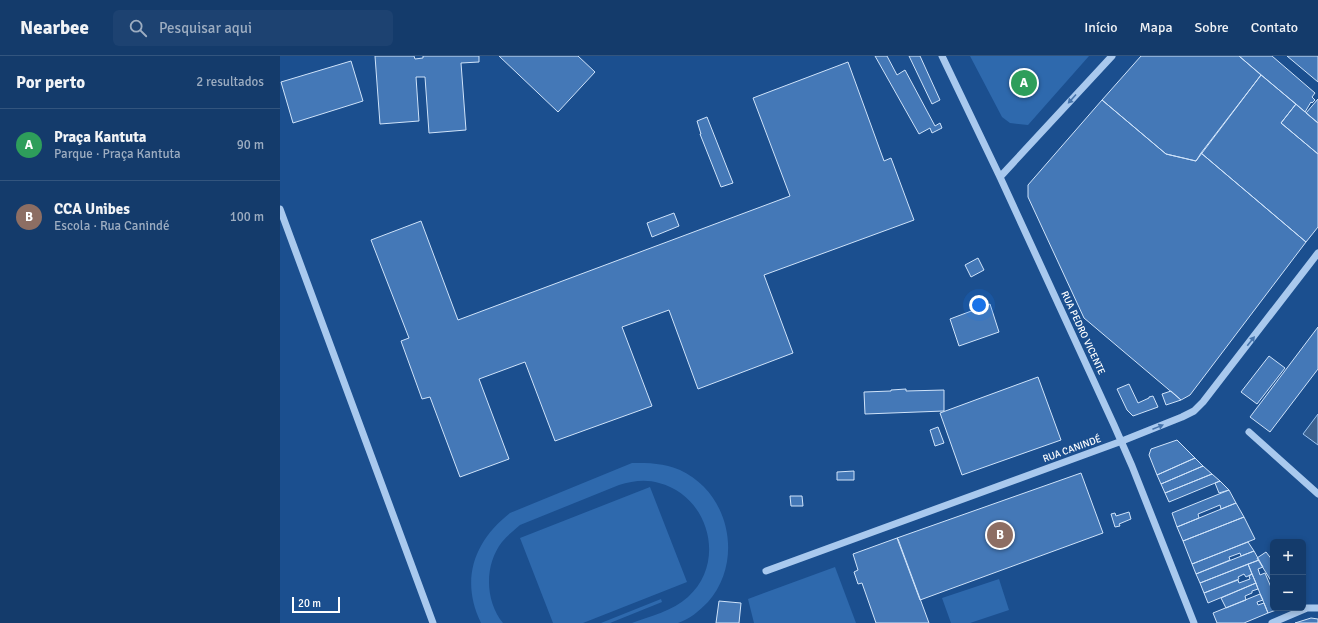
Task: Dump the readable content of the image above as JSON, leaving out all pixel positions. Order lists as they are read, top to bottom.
{
  "streets": {
    "street": ["RUA PEDRO VICENTE", "RUA CANINDÉ"]
  },
  "crossings": [
    ["RUA PEDRO VICENTE", "RUA CANINDÉ"]
  ],
  "one_way": ["RUA CANINDÉ"],
  "scale_bar": "20 m",
  "page": {
    "header": "Nearbee",
    "search": "Pesquisar aqui",
    "nav": [
      "Início",
      "Mapa",
      "Sobre",
      "Contato"
    ],
    "heading": ["Por perto", "2 resultados"],
    "pins": ["A", "B"],
    "list": [
      {
        "mark": "A",
        "name": "Praça Kantuta",
        "note": "Parque · Praça Kantuta",
        "value": "90 m"
      },
      {
        "mark": "B",
        "name": "CCA Unibes",
        "note": "Escola · Rua Canindé",
        "value": "100 m"
      }
    ],
    "map_buttons": ["+", "−"],
    "scale": "20 m"
  }
}
